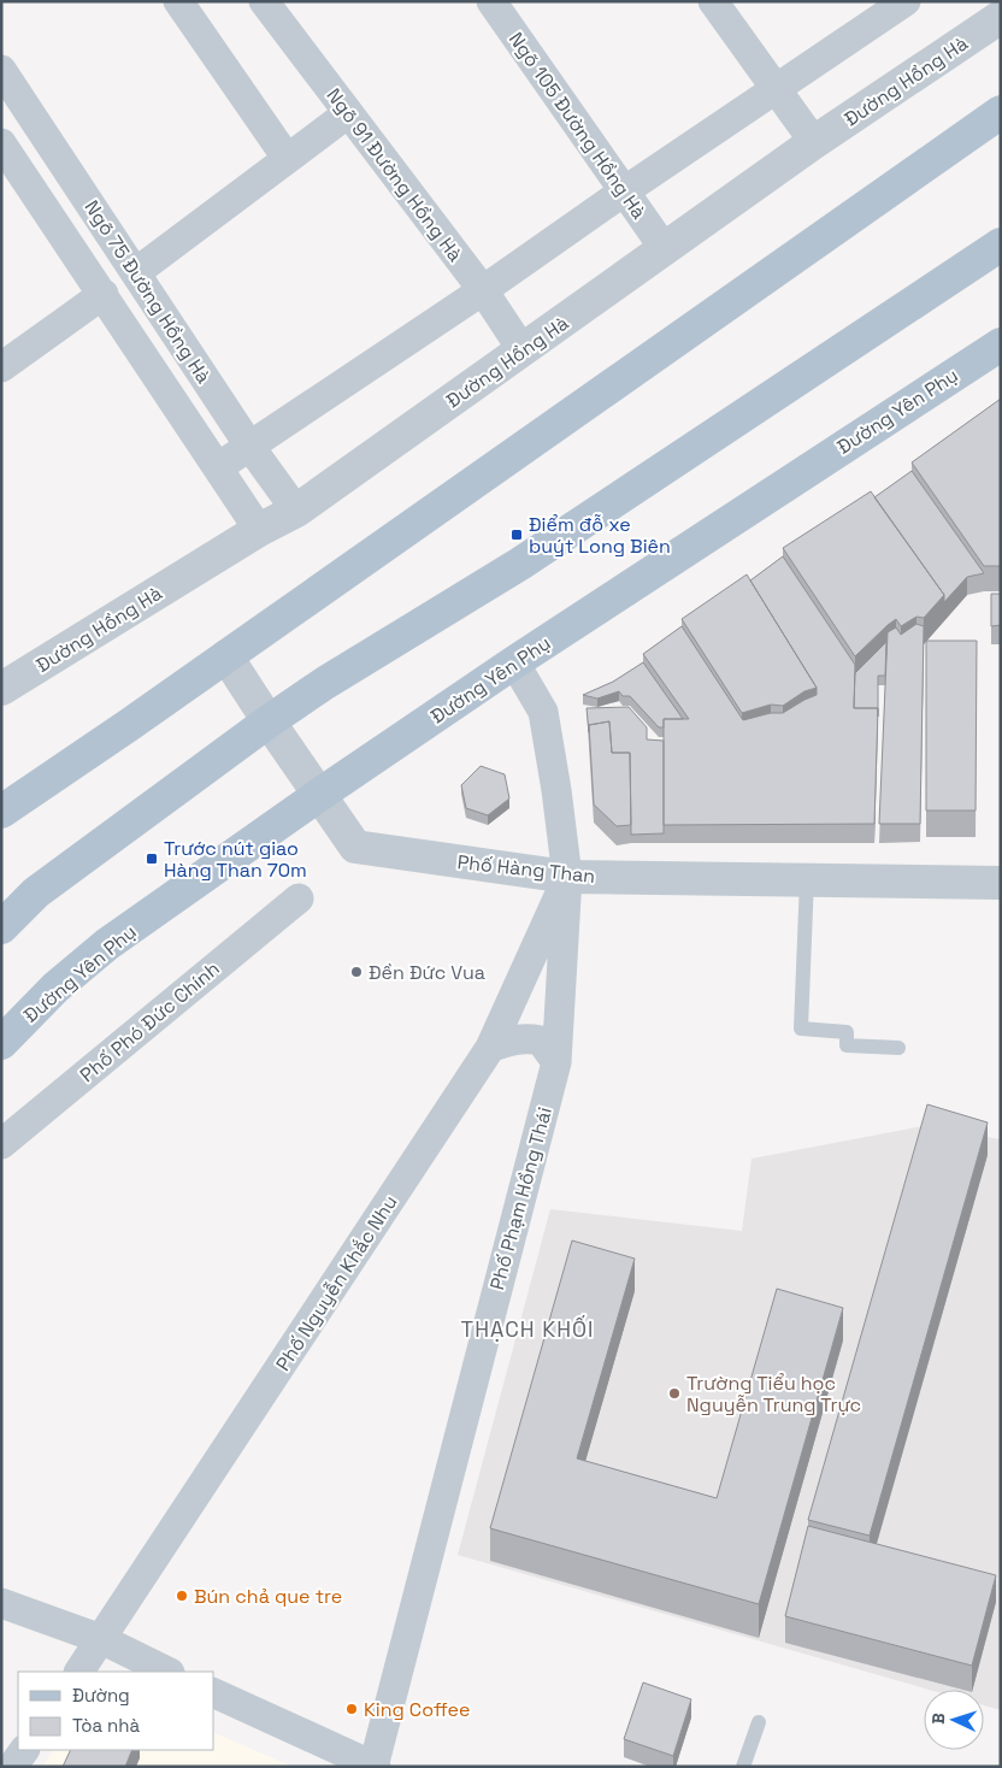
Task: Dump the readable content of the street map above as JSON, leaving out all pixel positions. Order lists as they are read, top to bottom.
{
  "streets": {
    "main road": ["Đường Yên Phụ"],
    "street": [
      "Đường Hồng Hà",
      "Ngõ 105 Đường Hồng Hà",
      "Ngõ 91 Đường Hồng Hà",
      "Ngõ 75 Đường Hồng Hà",
      "Phố Hàng Than",
      "Phố Phó Đức Chính",
      "Phố Phạm Hồng Thái",
      "Phố Nguyễn Khắc Nhu"
    ]
  },
  "crossings": [
    ["Đường Hồng Hà", "Ngõ 105 Đường Hồng Hà"],
    ["Đường Hồng Hà", "Ngõ 91 Đường Hồng Hà"],
    ["Đường Hồng Hà", "Ngõ 75 Đường Hồng Hà"],
    ["Đường Yên Phụ", "Phố Hàng Than"],
    ["Đường Yên Phụ", "Phố Phạm Hồng Thái"],
    ["Phố Hàng Than", "Phố Phạm Hồng Thái"],
    ["Phố Hàng Than", "Phố Nguyễn Khắc Nhu"],
    ["Phố Phạm Hồng Thái", "Phố Nguyễn Khắc Nhu"]
  ],
  "districts": ["THẠCH KHỐI"],
  "places": {
    "transit": ["Điểm đỗ xe buýt Long Biên", "Trước nút giao Hàng Than 70m"],
    "other": [
      "Đền Đức Vua",
      "Trường Tiểu học Nguyễn Trung Trực",
      "Bún chả que tre",
      "King Coffee"
    ]
  },
  "legend": ["Đường", "Tòa nhà"],
  "north": "left"
}
